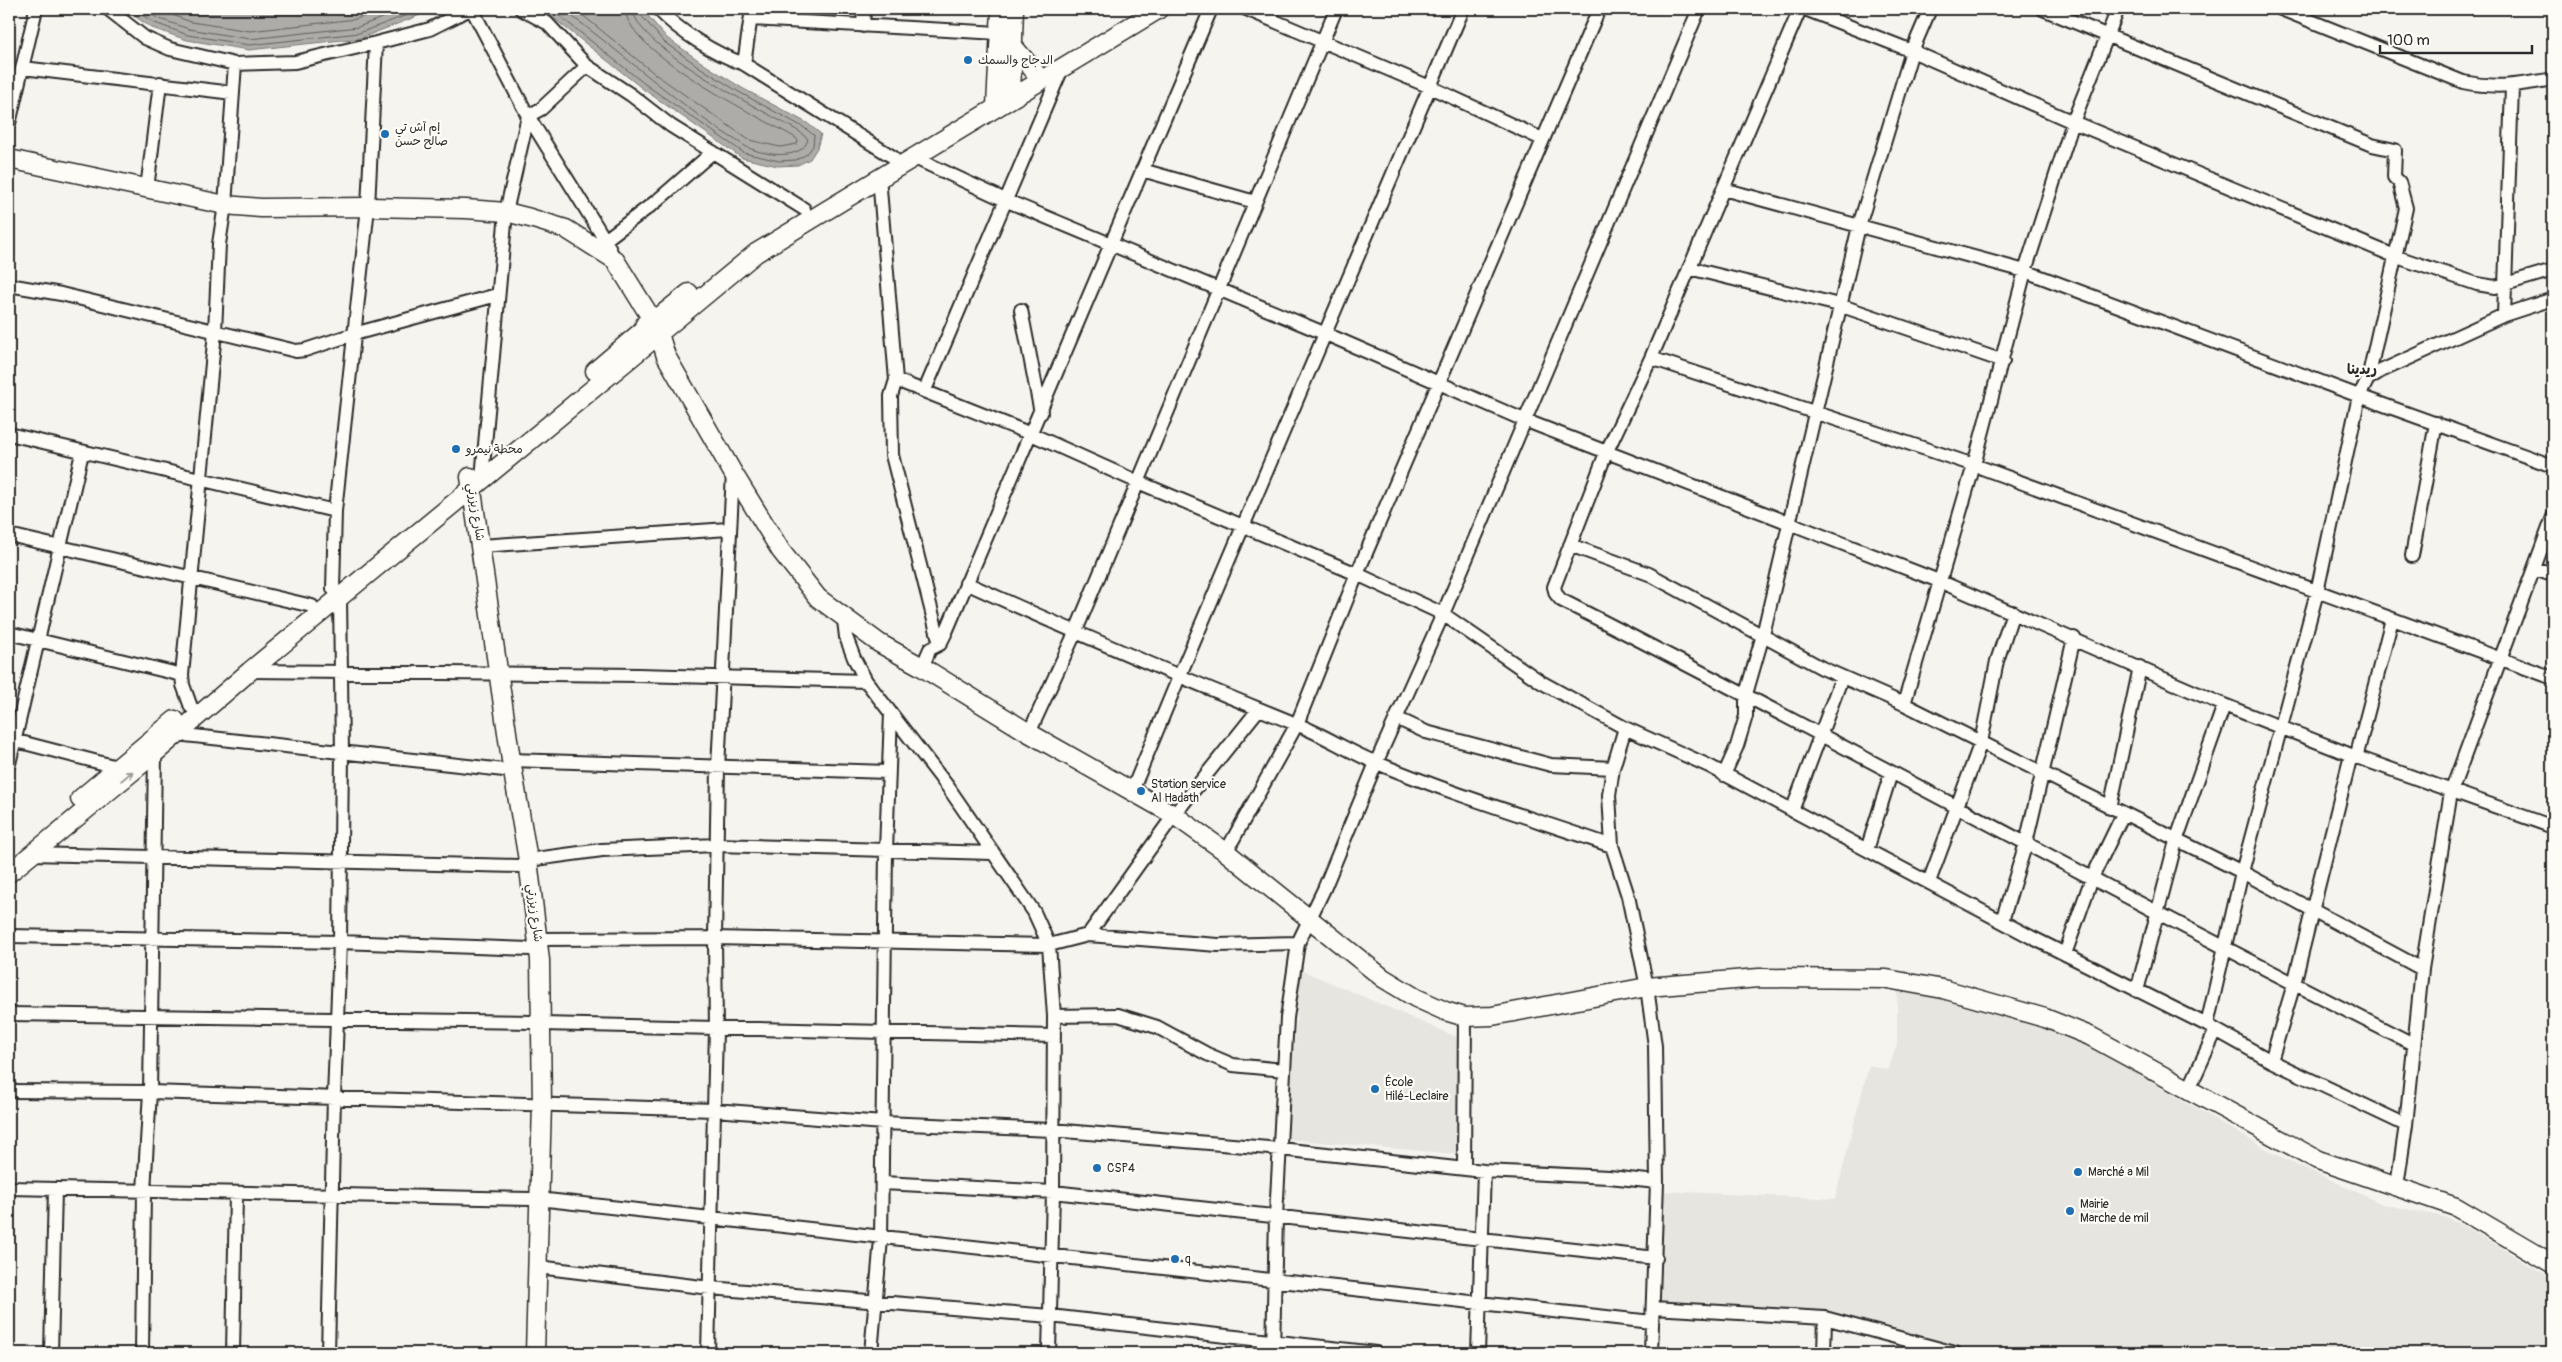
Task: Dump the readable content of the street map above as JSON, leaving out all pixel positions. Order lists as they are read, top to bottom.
{
  "streets": {
    "street": ["شارع زيزرتي"]
  },
  "districts": ["ريدينا"],
  "places": [
    "الدجاج والسمك",
    "إم آش تي صالح حسن",
    "محطة نيمرو",
    "Station service Al Hadath",
    "École Hilé-Leclaire",
    "CSP4",
    "Marché a Mil",
    "Mairie Marche de mil",
    "q"
  ],
  "scale_bar": "100 m"
}
